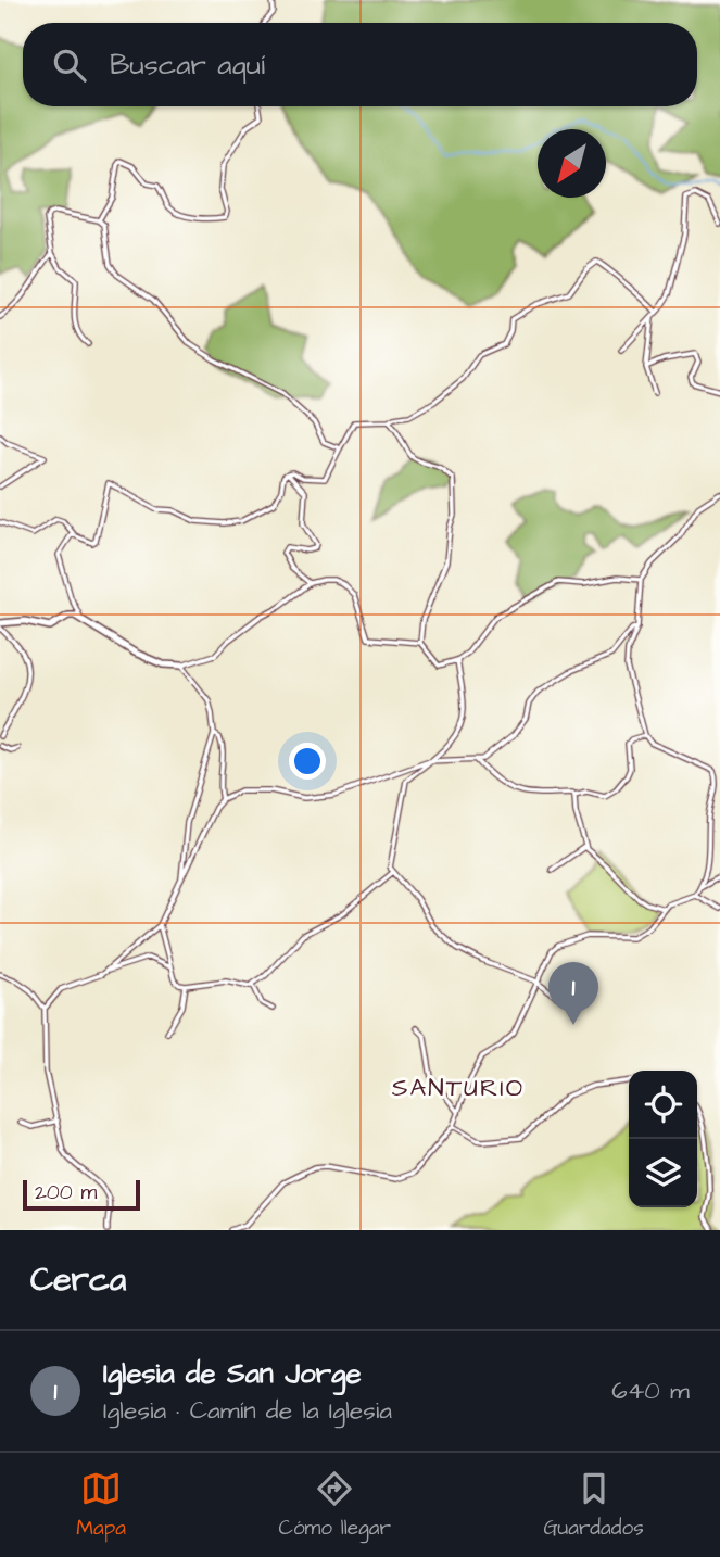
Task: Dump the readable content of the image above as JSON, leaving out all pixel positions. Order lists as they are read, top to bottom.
{
  "districts": ["SANTURIO"],
  "scale_bar": "200 m",
  "north": "bottom left",
  "page": {
    "search": "Buscar aquí",
    "pins": "1",
    "scale": "200 m",
    "heading": "Cerca",
    "list": [
      {
        "mark": "1",
        "name": "Iglesia de San Jorge",
        "note": "Iglesia · Camín de la Iglesia",
        "value": "640 m"
      }
    ],
    "nav": ["Mapa", "Cómo llegar", "Guardados"]
  }
}
